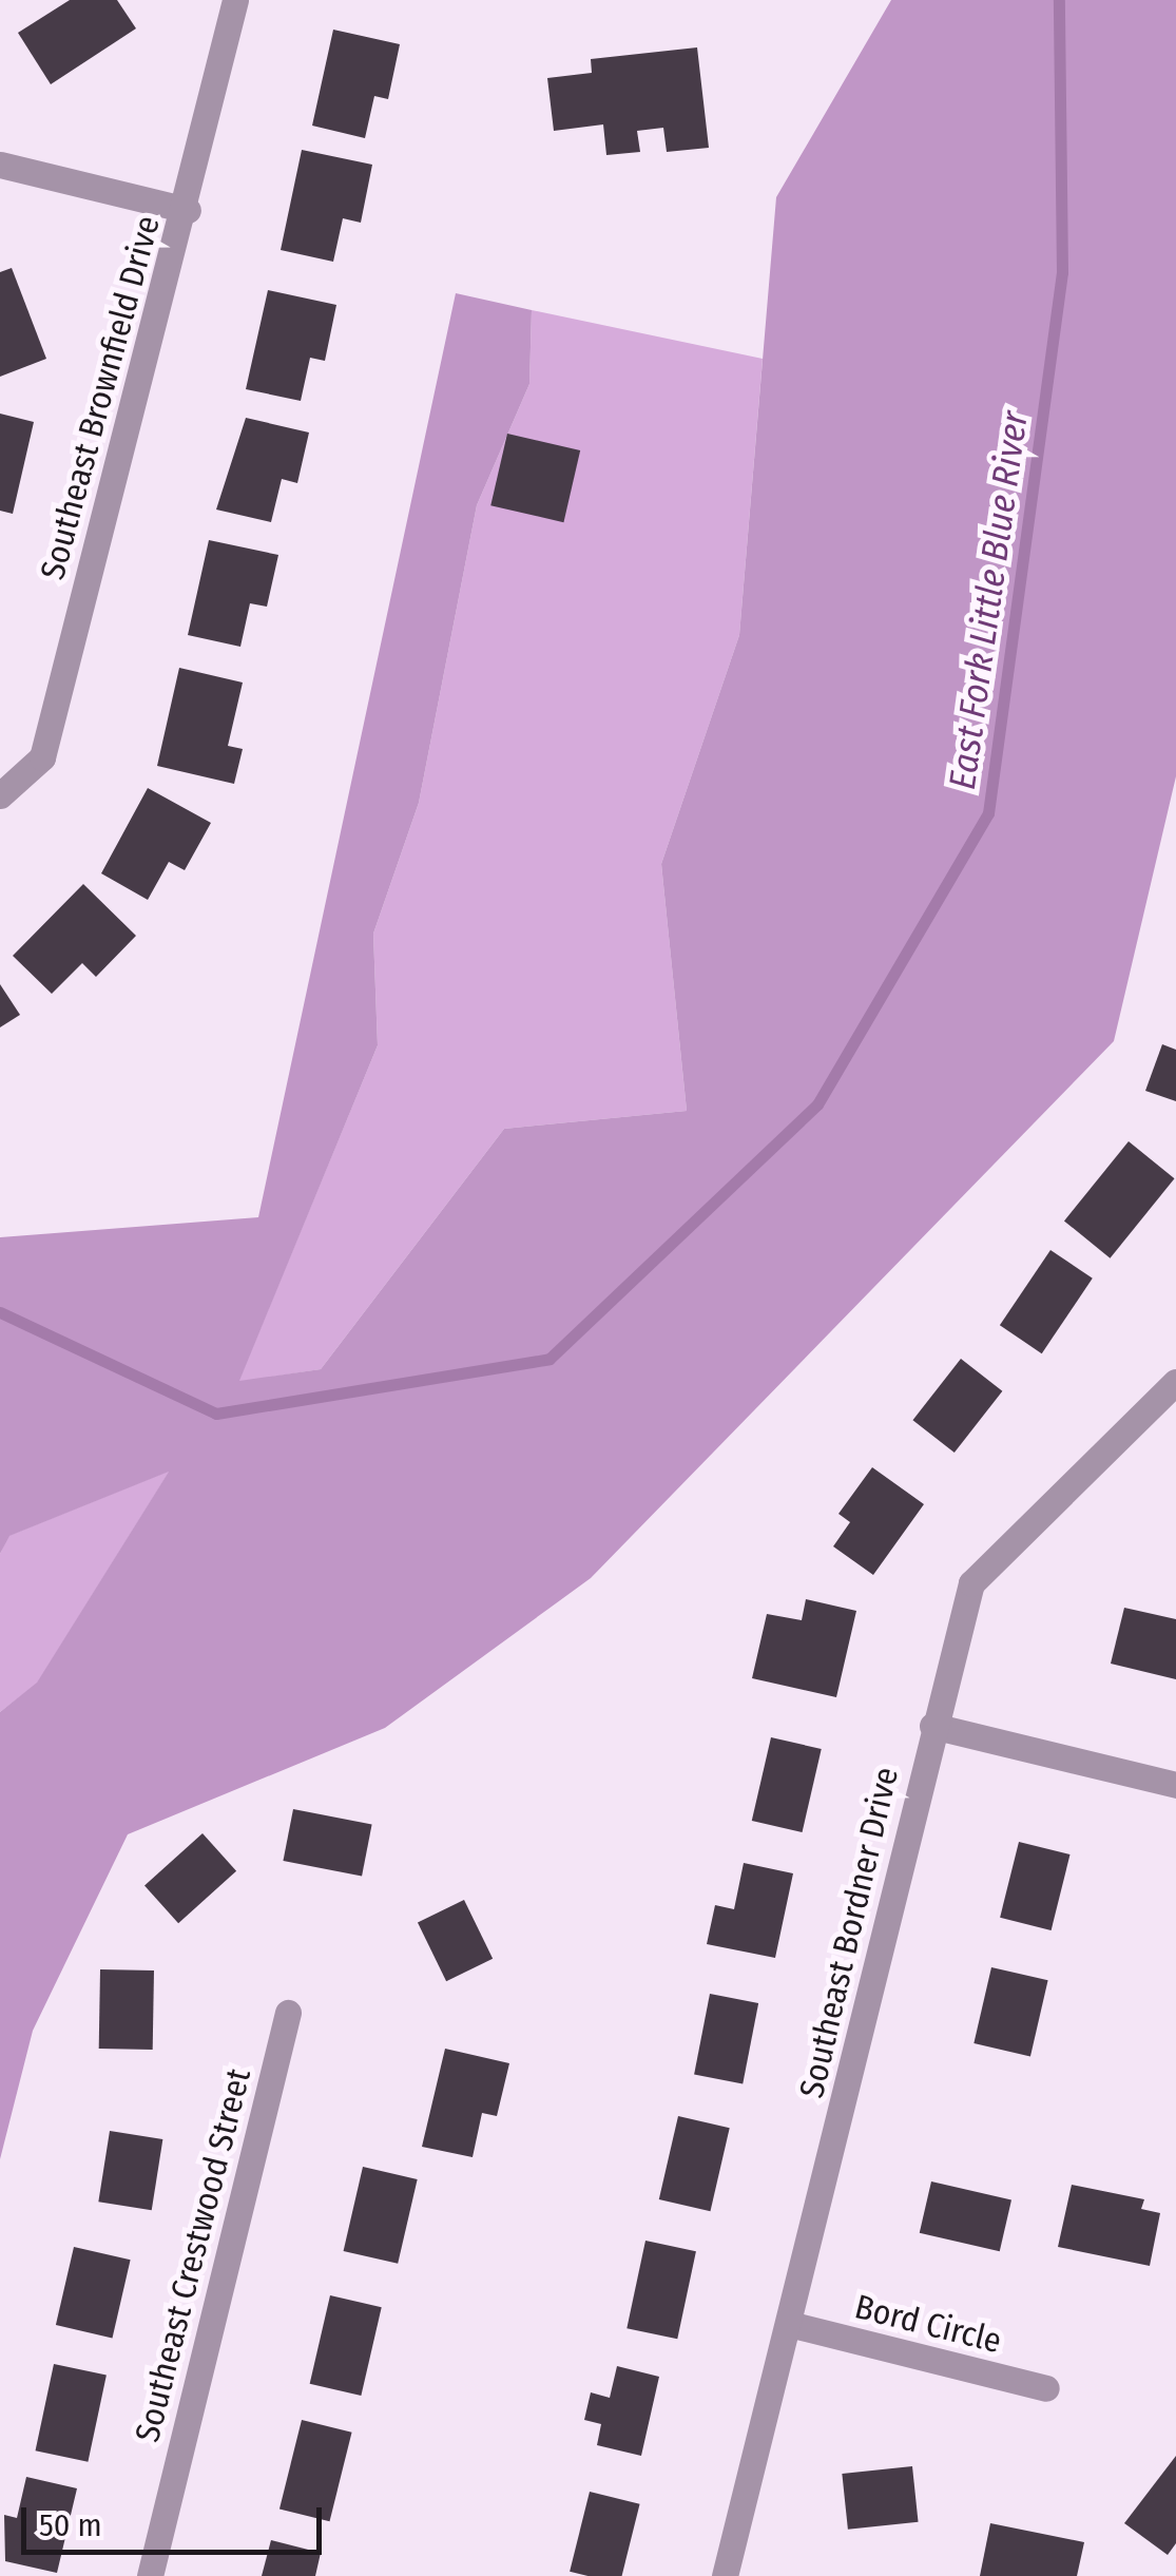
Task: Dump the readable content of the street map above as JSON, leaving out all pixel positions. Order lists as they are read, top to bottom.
{
  "streets": {
    "street": [
      "Southeast Brownfield Drive",
      "Southeast Bordner Drive",
      "Southeast Crestwood Street",
      "Bord Circle"
    ]
  },
  "crossings": [
    ["Southeast Bordner Drive", "Bord Circle"]
  ],
  "water": ["East Fork Little Blue River"],
  "scale_bar": "50 m"
}
